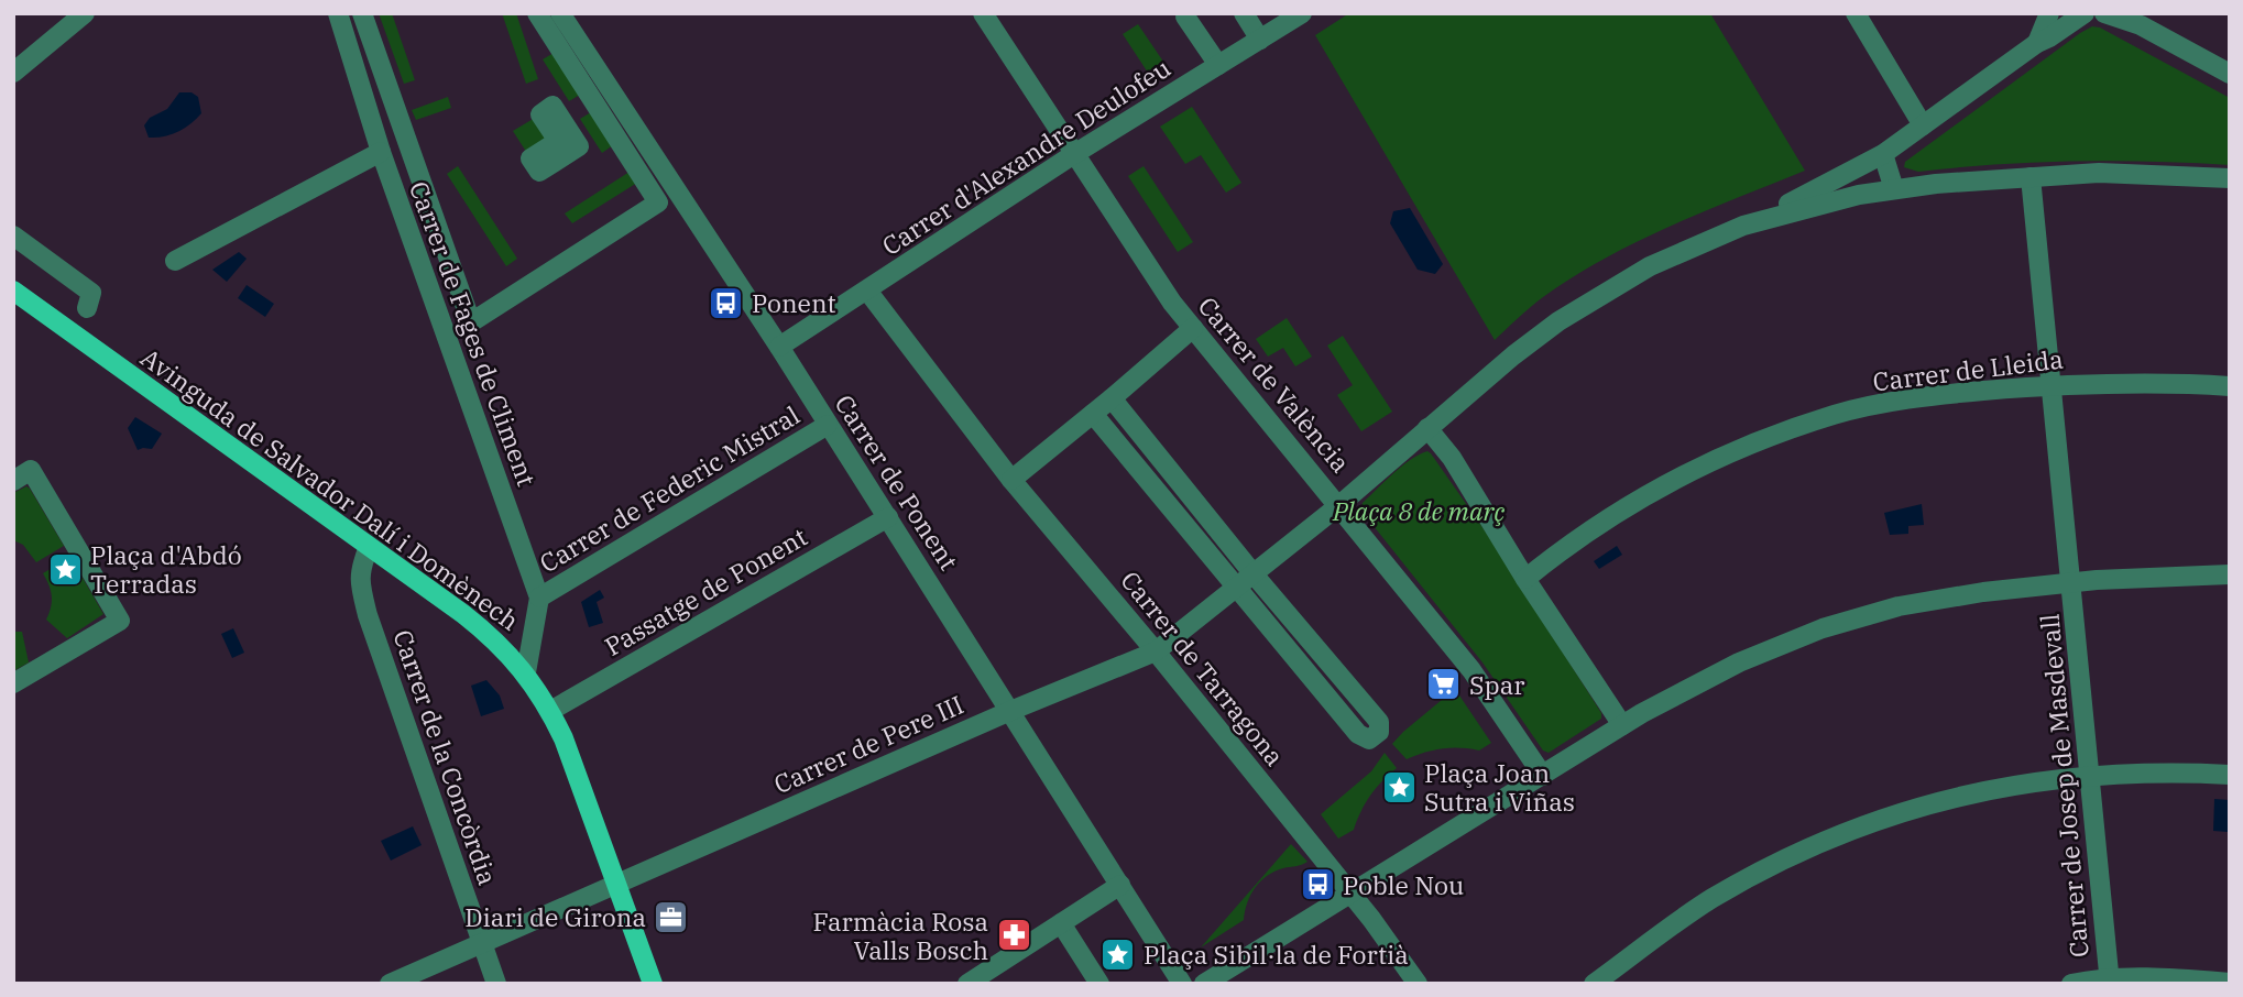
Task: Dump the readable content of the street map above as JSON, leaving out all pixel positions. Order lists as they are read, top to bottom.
{
  "streets": {
    "main road": ["Avinguda de Salvador Dalí i Domènech"],
    "street": [
      "Carrer d'Alexandre Deulofeu",
      "Carrer de Fages de Climent",
      "Carrer de Lleida",
      "Carrer de València",
      "Carrer de Ponent",
      "Carrer de Federic Mistral",
      "Passatge de Ponent",
      "Carrer de Tarragona",
      "Carrer de Pere III",
      "Carrer de la Concòrdia",
      "Carrer de Josep de Masdevall"
    ]
  },
  "crossings": [
    ["Carrer d'Alexandre Deulofeu", "Carrer de València"],
    ["Carrer d'Alexandre Deulofeu", "Carrer de Ponent"],
    ["Carrer d'Alexandre Deulofeu", "Carrer de Tarragona"],
    ["Carrer de Fages de Climent", "Avinguda de Salvador Dalí i Domènech"],
    ["Carrer de Fages de Climent", "Carrer de Federic Mistral"],
    ["Carrer de Lleida", "Carrer de Josep de Masdevall"],
    ["Carrer de València", "Carrer de Pere III"],
    ["Carrer de Ponent", "Carrer de Federic Mistral"],
    ["Carrer de Ponent", "Passatge de Ponent"],
    ["Carrer de Ponent", "Carrer de Pere III"],
    ["Avinguda de Salvador Dalí i Domènech", "Passatge de Ponent"],
    ["Avinguda de Salvador Dalí i Domènech", "Carrer de Pere III"],
    ["Avinguda de Salvador Dalí i Domènech", "Carrer de la Concòrdia"],
    ["Carrer de Tarragona", "Carrer de Pere III"],
    ["Carrer de Pere III", "Carrer de la Concòrdia"]
  ],
  "parks": ["Plaça 8 de març"],
  "places": {
    "bus stop": ["Ponent", "Poble Nou"],
    "place": ["Plaça d'Abdó Terradas", "Plaça Joan Sutra i Viñas", "Plaça Sibil·la de Fortià"],
    "supermarket": ["Spar"],
    "office": ["Diari de Girona"],
    "pharmacy": ["Farmàcia Rosa Valls Bosch"]
  }
}
